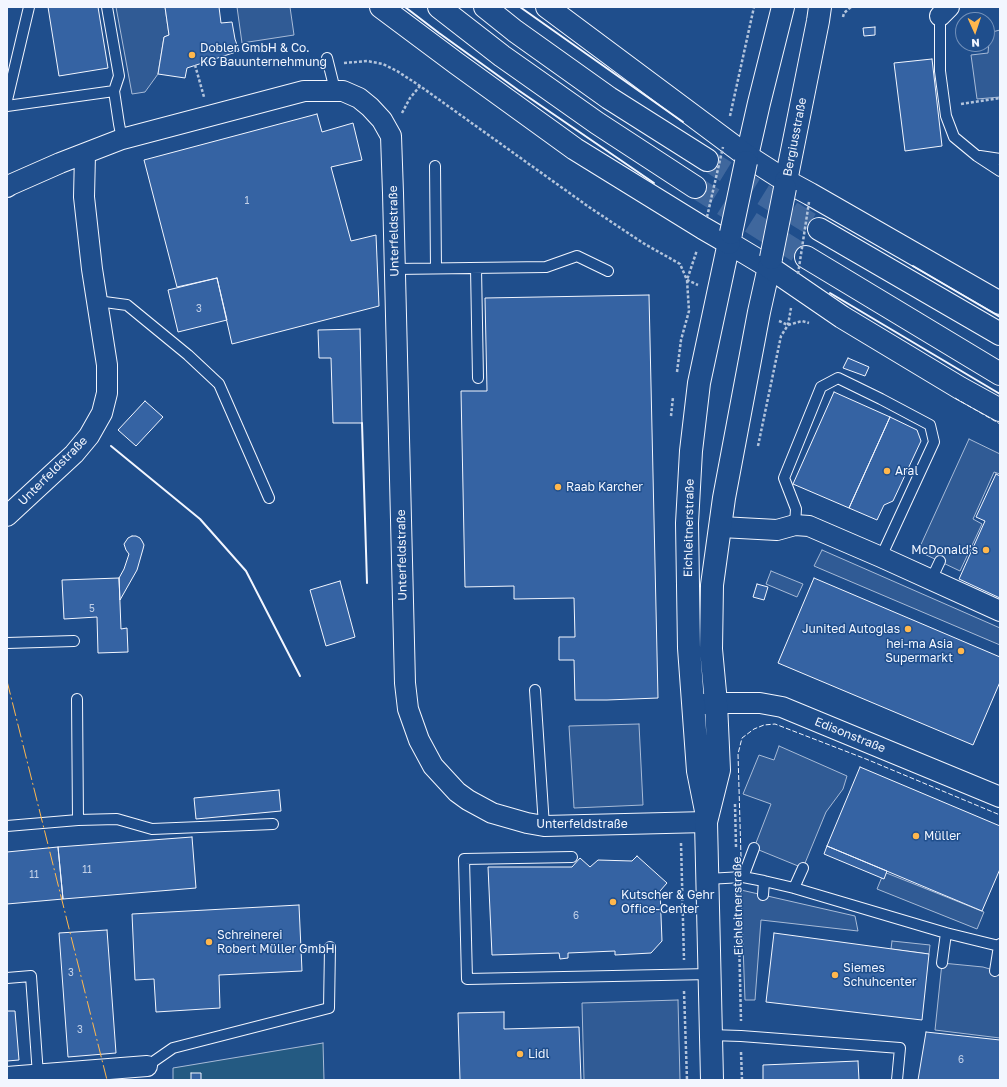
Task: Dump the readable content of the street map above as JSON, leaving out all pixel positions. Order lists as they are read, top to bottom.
{
  "streets": {
    "main road": ["Bergiusstraße", "Eichleitnerstraße"],
    "street": ["Unterfeldstraße", "Edisonstraße"]
  },
  "crossings": [
    ["Bergiusstraße", "Eichleitnerstraße"],
    ["Unterfeldstraße", "Eichleitnerstraße"],
    ["Eichleitnerstraße", "Edisonstraße"]
  ],
  "places": [
    "Dobler GmbH & Co. KG Bauunternehmung",
    "Aral",
    "Raab Karcher",
    "McDonald's",
    "Junited Autoglas",
    "hei-ma Asia Supermarkt",
    "Müller",
    "Kutscher & Gehr Office-Center",
    "Schreinerei Robert Müller GmbH",
    "Siemes Schuhcenter",
    "Lidl"
  ],
  "house_numbers": [
    "1",
    "3",
    "5",
    "11",
    "11",
    "6",
    "3",
    "3",
    "6"
  ],
  "north": "bottom"
}
